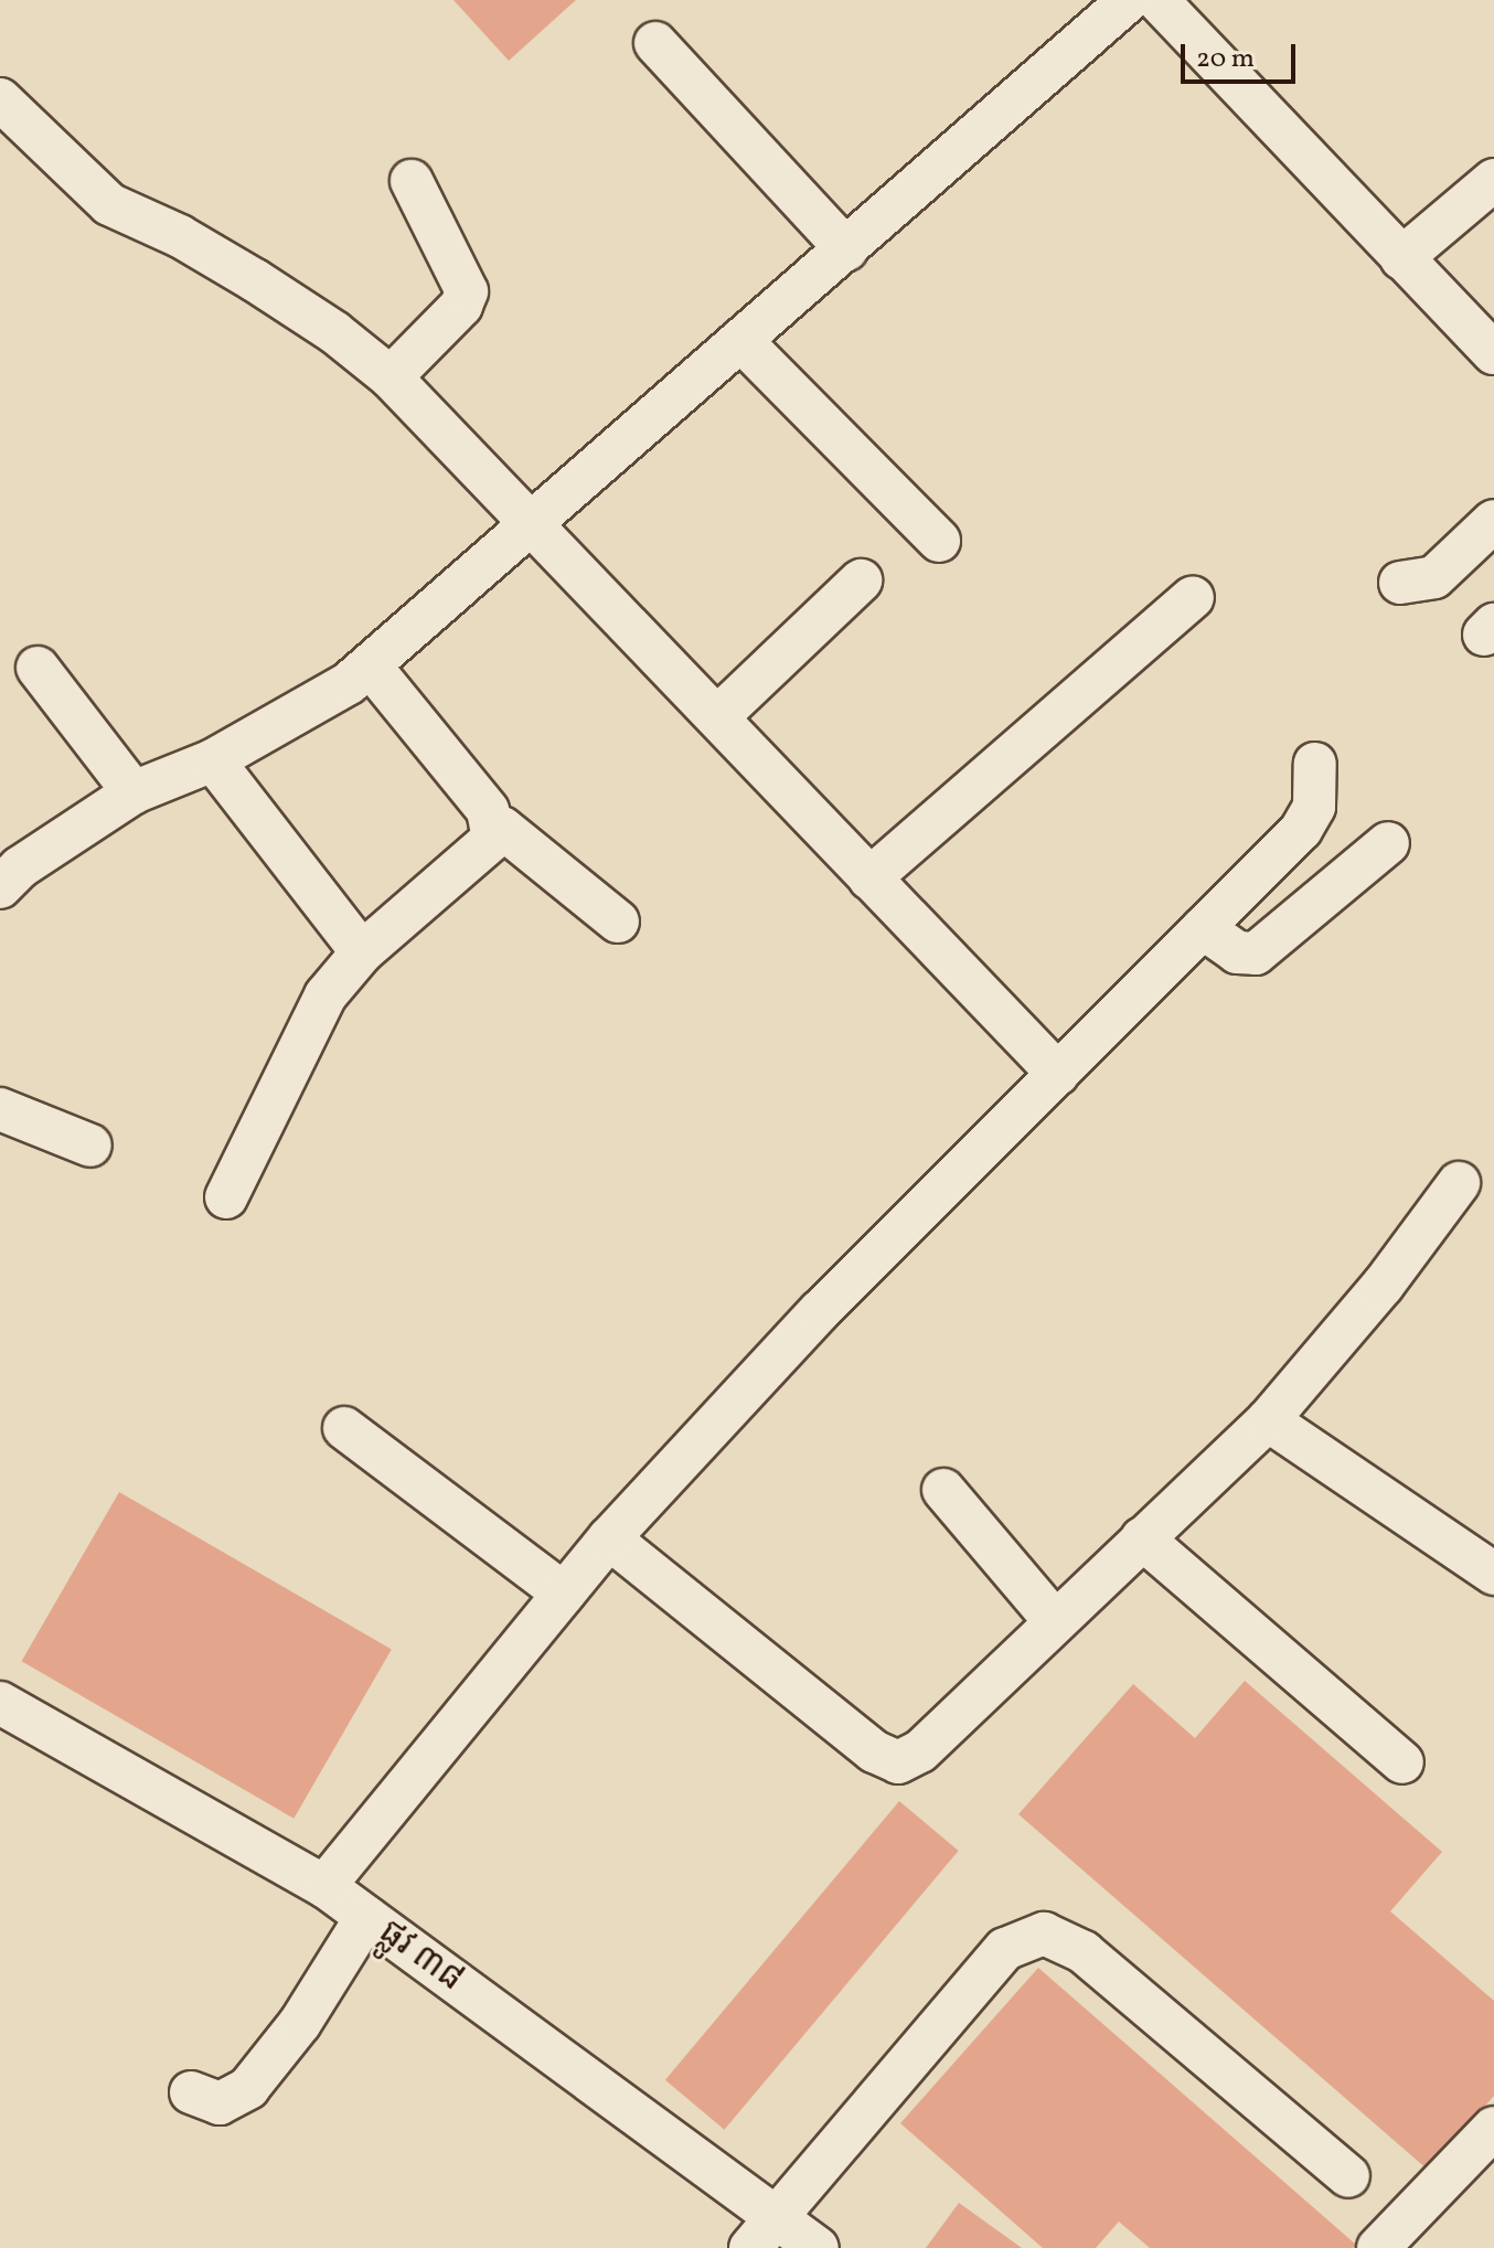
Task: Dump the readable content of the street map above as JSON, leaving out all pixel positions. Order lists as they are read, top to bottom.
{
  "streets": {
    "street": ["ផ្លូវ ៣៨"]
  },
  "scale_bar": "20 m"
}
